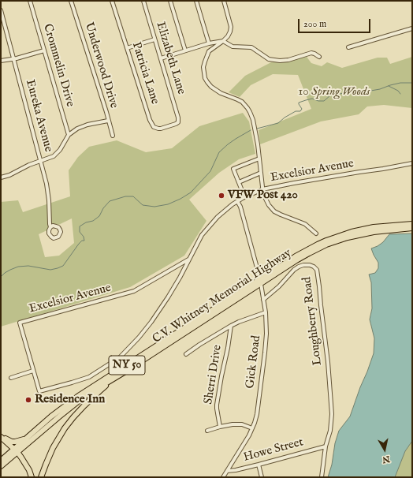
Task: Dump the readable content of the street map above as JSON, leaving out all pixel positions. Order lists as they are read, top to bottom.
{
  "streets": {
    "highway": ["C.V. Whitney Memorial Highway", "NY 50"],
    "street": [
      "Elizabeth Lane",
      "Crommelin Drive",
      "Underwood Drive",
      "Patricia Lane",
      "Eureka Avenue",
      "Excelsior Avenue",
      "Loughberry Road",
      "Gick Road",
      "Sherri Drive",
      "Howe Street"
    ]
  },
  "crossings": [
    ["Elizabeth Lane", "Patricia Lane"],
    ["Excelsior Avenue", "Gick Road"],
    ["C.V. Whitney Memorial Highway", "Gick Road"],
    ["Loughberry Road", "Gick Road"],
    ["Loughberry Road", "Howe Street"],
    ["Gick Road", "Howe Street"]
  ],
  "parks": ["10 Spring Woods"],
  "places": ["VFW Post 420", "Residence Inn"],
  "scale_bar": "200 m",
  "north": "bottom"
}
